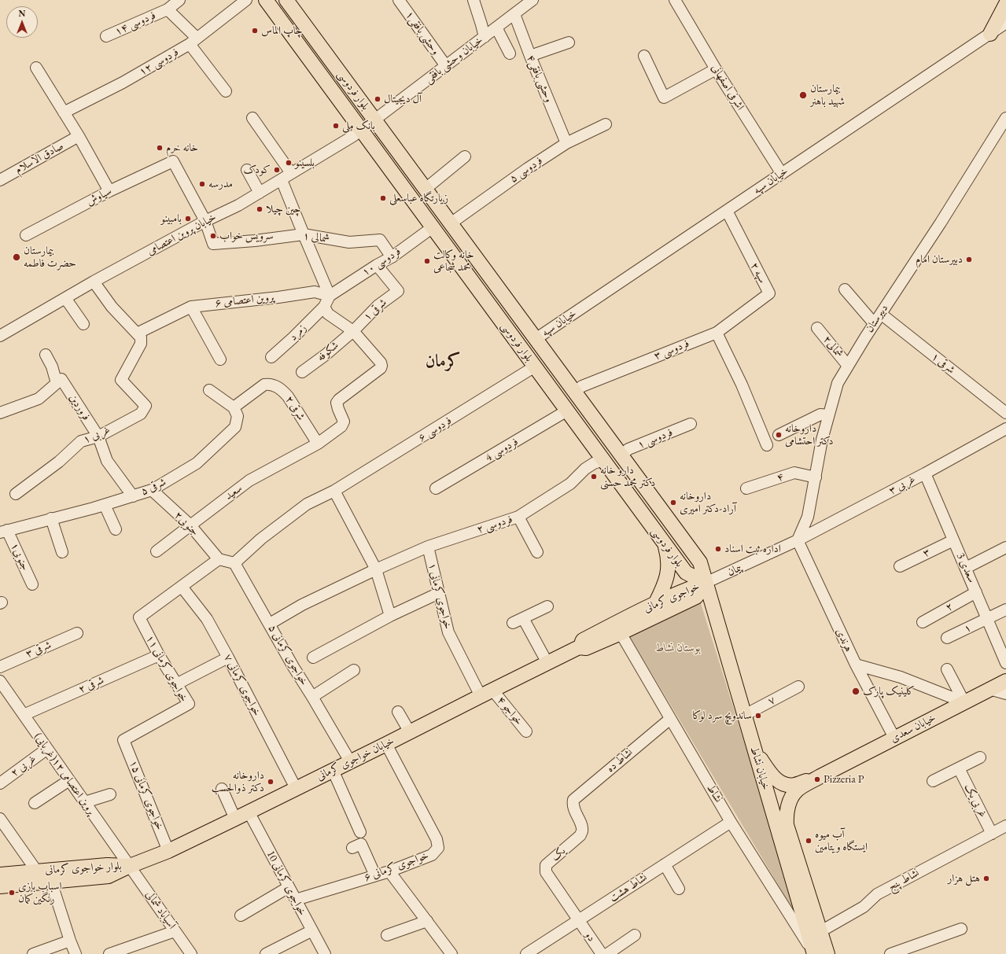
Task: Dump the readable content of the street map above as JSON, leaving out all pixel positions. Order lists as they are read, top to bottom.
{
  "streets": {
    "main road": [
      "بلوار فردوسی",
      "خواجوی کرمانی",
      "خیابان سعدی",
      "خیابان خواجوی کرمانی",
      "خیابان نشاط",
      "بلوار خواجوی کرمانی"
    ],
    "street": [
      "فردوسی ۱۴",
      "وحشی بافقی۱",
      "خیابان وحشی بافقی",
      "فردوسی ۱۲",
      "وحشی بافقی۴",
      "اشرفی اصفهانی",
      "صادق الاسلام",
      "فردوسی ۵",
      "خیابان سپه",
      "سیاوش",
      "خیابان پروین اعتصامی",
      "شمالی ۱",
      "فردوسی ۱۰",
      "سپه ۲",
      "پروین اعتصامی ۶",
      "شرقی ۱",
      "دبیرستان",
      "زمرد",
      "شمالی۲",
      "فردوسی ۳",
      "شکوفه",
      "فروردین",
      "شرقی ۲",
      "فردوسی ۶",
      "غربی ۱",
      "فردوسی ۱",
      "فردوسی 4",
      "۴",
      "۳ غربی",
      "شرقی ۵",
      "سعید",
      "جنوبی۲",
      "فردوسی ۲",
      "۳",
      "جنوبی۱",
      "سعدی 3",
      "پیمان",
      "خواجوی کرمانی ۱",
      "۲",
      "۱",
      "هرندی",
      "شرقی ۳",
      "خواجوی کرمانی ۵",
      "خواجوی کرمانی ۱۱",
      "خواجوی کرمانی ۷",
      "۷",
      "خواجو ۴",
      "نشاط ده",
      "غربی ۲",
      "پروین اعتصامی ۱۲(غربایی)",
      "نشاط",
      "خواجوی کرمانی ۱۵",
      "غربی یک",
      "یک",
      "خواجوی کرمانی ۶",
      "نشاط پنج",
      "خواجوی کرمانی 10",
      "نشاط هشت",
      "آسیاباد شمالی",
      "دو"
    ]
  },
  "crossings": [
    ["وحشی بافقی۱", "خیابان وحشی بافقی"],
    ["خیابان وحشی بافقی", "وحشی بافقی۴"],
    ["خیابان وحشی بافقی", "بلوار فردوسی"],
    ["خیابان وحشی بافقی", "خیابان پروین اعتصامی"],
    ["وحشی بافقی۴", "فردوسی ۵"],
    ["اشرفی اصفهانی", "خیابان سپه"],
    ["بلوار فردوسی", "فردوسی ۵"],
    ["بلوار فردوسی", "خیابان سپه"],
    ["بلوار فردوسی", "خیابان پروین اعتصامی"],
    ["بلوار فردوسی", "فردوسی ۱۰"],
    ["بلوار فردوسی", "فردوسی ۳"],
    ["بلوار فردوسی", "فردوسی ۶"],
    ["بلوار فردوسی", "فردوسی ۱"],
    ["بلوار فردوسی", "فردوسی 4"],
    ["بلوار فردوسی", "فردوسی ۲"],
    ["بلوار فردوسی", "پیمان"],
    ["بلوار فردوسی", "خواجوی کرمانی"],
    ["بلوار فردوسی", "خیابان نشاط"],
    ["خیابان سپه", "سپه ۲"],
    ["سیاوش", "خیابان پروین اعتصامی"],
    ["سیاوش", "شمالی ۱"],
    ["خیابان پروین اعتصامی", "شمالی ۱"],
    ["شمالی ۱", "فردوسی ۱۰"],
    ["فردوسی ۱۰", "پروین اعتصامی ۶"],
    ["فردوسی ۱۰", "شرقی ۱"],
    ["سپه ۲", "فردوسی ۳"],
    ["پروین اعتصامی ۶", "غربی ۱"],
    ["شرقی ۱", "دبیرستان"],
    ["شرقی ۱", "شکوفه"],
    ["شرقی ۱", "سعید"],
    ["دبیرستان", "شمالی۲"],
    ["دبیرستان", "۴"],
    ["دبیرستان", "۳ غربی"],
    ["دبیرستان", "پیمان"],
    ["دبیرستان", "هرندی"],
    ["شکوفه", "سعید"],
    ["فروردین", "غربی ۱"],
    ["فروردین", "شرقی ۵"],
    ["شرقی ۲", "شرقی ۵"],
    ["شرقی ۲", "سعید"],
    ["شرقی ۲", "خواجوی کرمانی ۱۱"],
    ["شرقی ۲", "پروین اعتصامی ۱۲(غربایی)"],
    ["فردوسی ۶", "خواجوی کرمانی ۵"],
    ["۳ غربی", "سعدی 3"],
    ["۳ غربی", "پیمان"],
    ["۳ غربی", "هرندی"],
    ["شرقی ۵", "جنوبی۲"],
    ["شرقی ۵", "جنوبی۱"],
    ["سعید", "جنوبی۲"],
    ["فردوسی ۲", "خواجوی کرمانی ۱"],
    ["فردوسی ۲", "خواجوی کرمانی ۵"],
    ["۳", "سعدی 3"],
    ["سعدی 3", "۲"],
    ["سعدی 3", "۱"],
    ["پیمان", "خواجوی کرمانی"],
    ["پیمان", "هرندی"],
    ["پیمان", "خیابان نشاط"],
    ["خواجوی کرمانی ۱", "خواجو ۴"],
    ["خواجوی کرمانی ۱", "خیابان خواجوی کرمانی"],
    ["خواجوی کرمانی", "خیابان خواجوی کرمانی"],
    ["خواجوی کرمانی", "خیابان نشاط"],
    ["خواجوی کرمانی", "نشاط"],
    ["هرندی", "خیابان سعدی"],
    ["خواجوی کرمانی ۵", "خیابان خواجوی کرمانی"],
    ["خواجوی کرمانی ۱۱", "خواجوی کرمانی ۷"],
    ["خواجوی کرمانی ۱۱", "خواجوی کرمانی ۱۵"],
    ["خواجوی کرمانی ۷", "خیابان خواجوی کرمانی"],
    ["۷", "خیابان نشاط"],
    ["خواجو ۴", "خیابان خواجوی کرمانی"],
    ["خیابان خواجوی کرمانی", "پروین اعتصامی ۱۲(غربایی)"],
    ["خیابان خواجوی کرمانی", "خواجوی کرمانی ۱۵"],
    ["خیابان خواجوی کرمانی", "خواجوی کرمانی ۶"],
    ["خیابان خواجوی کرمانی", "بلوار خواجوی کرمانی"],
    ["خیابان خواجوی کرمانی", "خواجوی کرمانی 10"],
    ["خیابان خواجوی کرمانی", "آسیاباد شمالی"],
    ["نشاط ده", "نشاط"],
    ["نشاط ده", "یک"],
    ["غربی ۲", "پروین اعتصامی ۱۲(غربایی)"],
    ["خیابان نشاط", "نشاط"],
    ["پروین اعتصامی ۱۲(غربایی)", "بلوار خواجوی کرمانی"],
    ["پروین اعتصامی ۱۲(غربایی)", "آسیاباد شمالی"],
    ["نشاط", "نشاط هشت"],
    ["غربی یک", "نشاط پنج"],
    ["یک", "نشاط هشت"],
    ["یک", "دو"],
    ["خواجوی کرمانی ۶", "خواجوی کرمانی 10"],
    ["بلوار خواجوی کرمانی", "آسیاباد شمالی"],
    ["نشاط هشت", "دو"]
  ],
  "districts": ["کرمان"],
  "parks": ["بوستان نشاط"],
  "places": [
    "چاپ الماس",
    "بیمارستان شهید باهنر",
    "آل دیجیتال",
    "بانک ملی",
    "خانه خرم",
    "بلسینو",
    "کودک",
    "مدرسه",
    "زیارتگاه عباسعلی",
    "چین چیلا",
    "بامبینو",
    "سرویس خواب",
    "بیمارستان حضرت فاطمه",
    "دبیرستان امام",
    "خانه وکالت محمد شجاعی",
    "داروخانه دکتر احتشامی",
    "دارو خانه دکتر محمد حسنی",
    "داروخانه آراد-دکتر امیری",
    "اداره ثبت اسناد",
    "کلینیک پارک",
    "ساندویچ سرد لوکا",
    "Pizzeria P",
    "داروخانه دکتر ذوالحسب",
    "آب میوه ایستگاه ویتامین",
    "هتل هزار",
    "اسباب بازی رنگین‌کمان"
  ],
  "north": "top"
}
